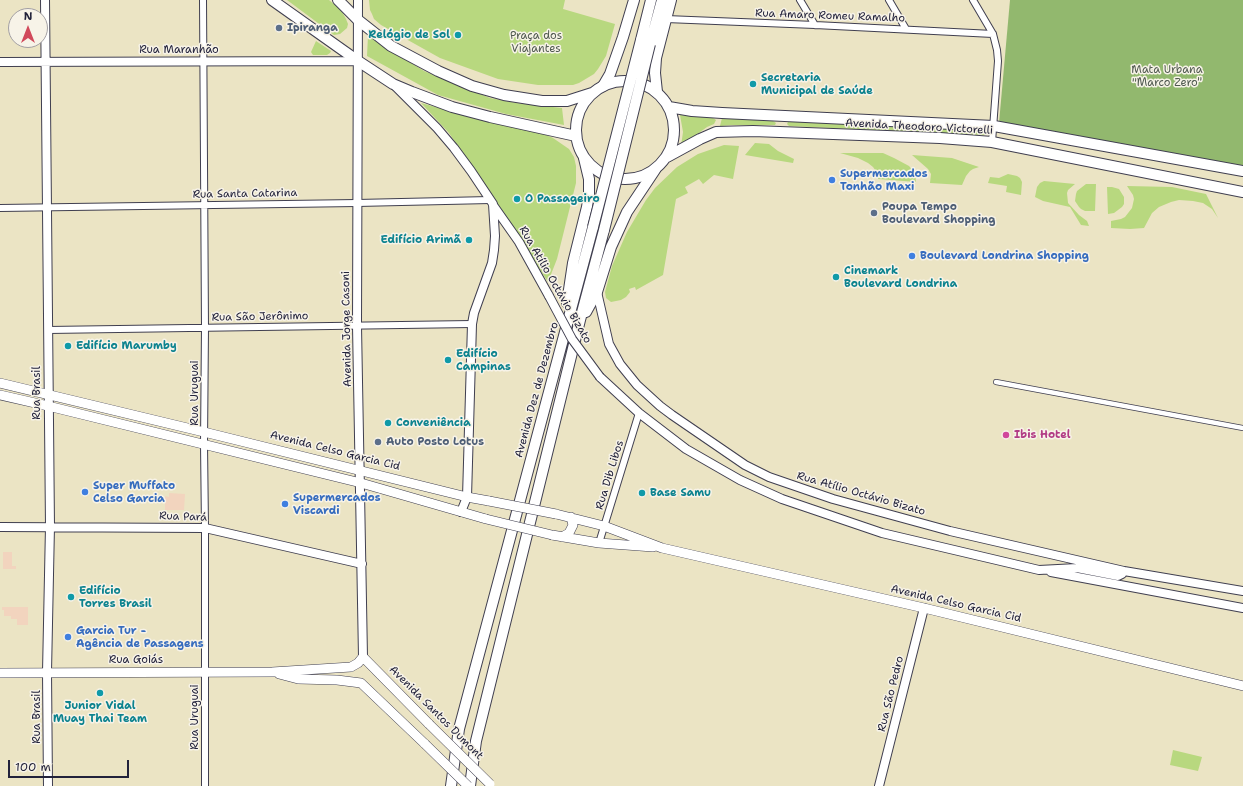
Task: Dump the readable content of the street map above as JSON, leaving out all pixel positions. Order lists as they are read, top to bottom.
{
  "streets": {
    "main road": [
      "Avenida Theodoro Victorelli",
      "Avenida Dez de Dezembro",
      "Avenida Celso Garcia Cid",
      "Rua Goiás",
      "Avenida Santos Dumont"
    ],
    "street": [
      "Rua Amaro Romeu Ramalho",
      "Rua Maranhão",
      "Rua Santa Catarina",
      "Rua Atílio Octávio Bizato",
      "Rua São Jerônimo",
      "Avenida Jorge Casoni",
      "Rua Brasil",
      "Rua Uruguai",
      "Rua Dib Libos",
      "Rua Pará",
      "Rua São Pedro"
    ]
  },
  "crossings": [
    ["Rua Maranhão", "Avenida Jorge Casoni"],
    ["Rua Maranhão", "Rua Brasil"],
    ["Rua Maranhão", "Rua Uruguai"],
    ["Rua Santa Catarina", "Rua Atílio Octávio Bizato"],
    ["Rua Santa Catarina", "Avenida Jorge Casoni"],
    ["Rua Santa Catarina", "Rua Brasil"],
    ["Rua Santa Catarina", "Rua Uruguai"],
    ["Rua Atílio Octávio Bizato", "Rua Dib Libos"],
    ["Rua São Jerônimo", "Avenida Jorge Casoni"],
    ["Rua São Jerônimo", "Rua Brasil"],
    ["Rua São Jerônimo", "Rua Uruguai"],
    ["Avenida Jorge Casoni", "Avenida Celso Garcia Cid"],
    ["Avenida Jorge Casoni", "Rua Pará"],
    ["Avenida Jorge Casoni", "Rua Goiás"],
    ["Avenida Jorge Casoni", "Avenida Santos Dumont"],
    ["Avenida Dez de Dezembro", "Rua Goiás"],
    ["Rua Brasil", "Avenida Celso Garcia Cid"],
    ["Rua Brasil", "Rua Pará"],
    ["Rua Brasil", "Rua Goiás"],
    ["Rua Uruguai", "Avenida Celso Garcia Cid"],
    ["Rua Uruguai", "Rua Pará"],
    ["Rua Uruguai", "Rua Goiás"],
    ["Avenida Celso Garcia Cid", "Rua Dib Libos"],
    ["Avenida Celso Garcia Cid", "Rua São Pedro"],
    ["Rua Goiás", "Avenida Santos Dumont"]
  ],
  "parks": ["Praça dos Viajantes", "Mata Urbana \"Marco Zero\""],
  "places": [
    "Ipiranga",
    "Relógio de Sol",
    "Secretaria Municipal de Saúde",
    "Supermercados Tonhão Maxi",
    "O Passageiro",
    "Poupa Tempo Boulevard Shopping",
    "Edifício Arimã",
    "Boulevard Londrina Shopping",
    "Cinemark Boulevard Londrina",
    "Edifício Marumby",
    "Edifício Campinas",
    "Conveniência",
    "Ibis Hotel",
    "Auto Posto Lotus",
    "Super Muffato Celso Garcia",
    "Base Samu",
    "Supermercados Viscardi",
    "Edifício Torres Brasil",
    "Garcia Tur - Agência de Passagens",
    "Junior Vidal Muay Thai Team"
  ],
  "scale_bar": "100 m",
  "north": "top"
}
